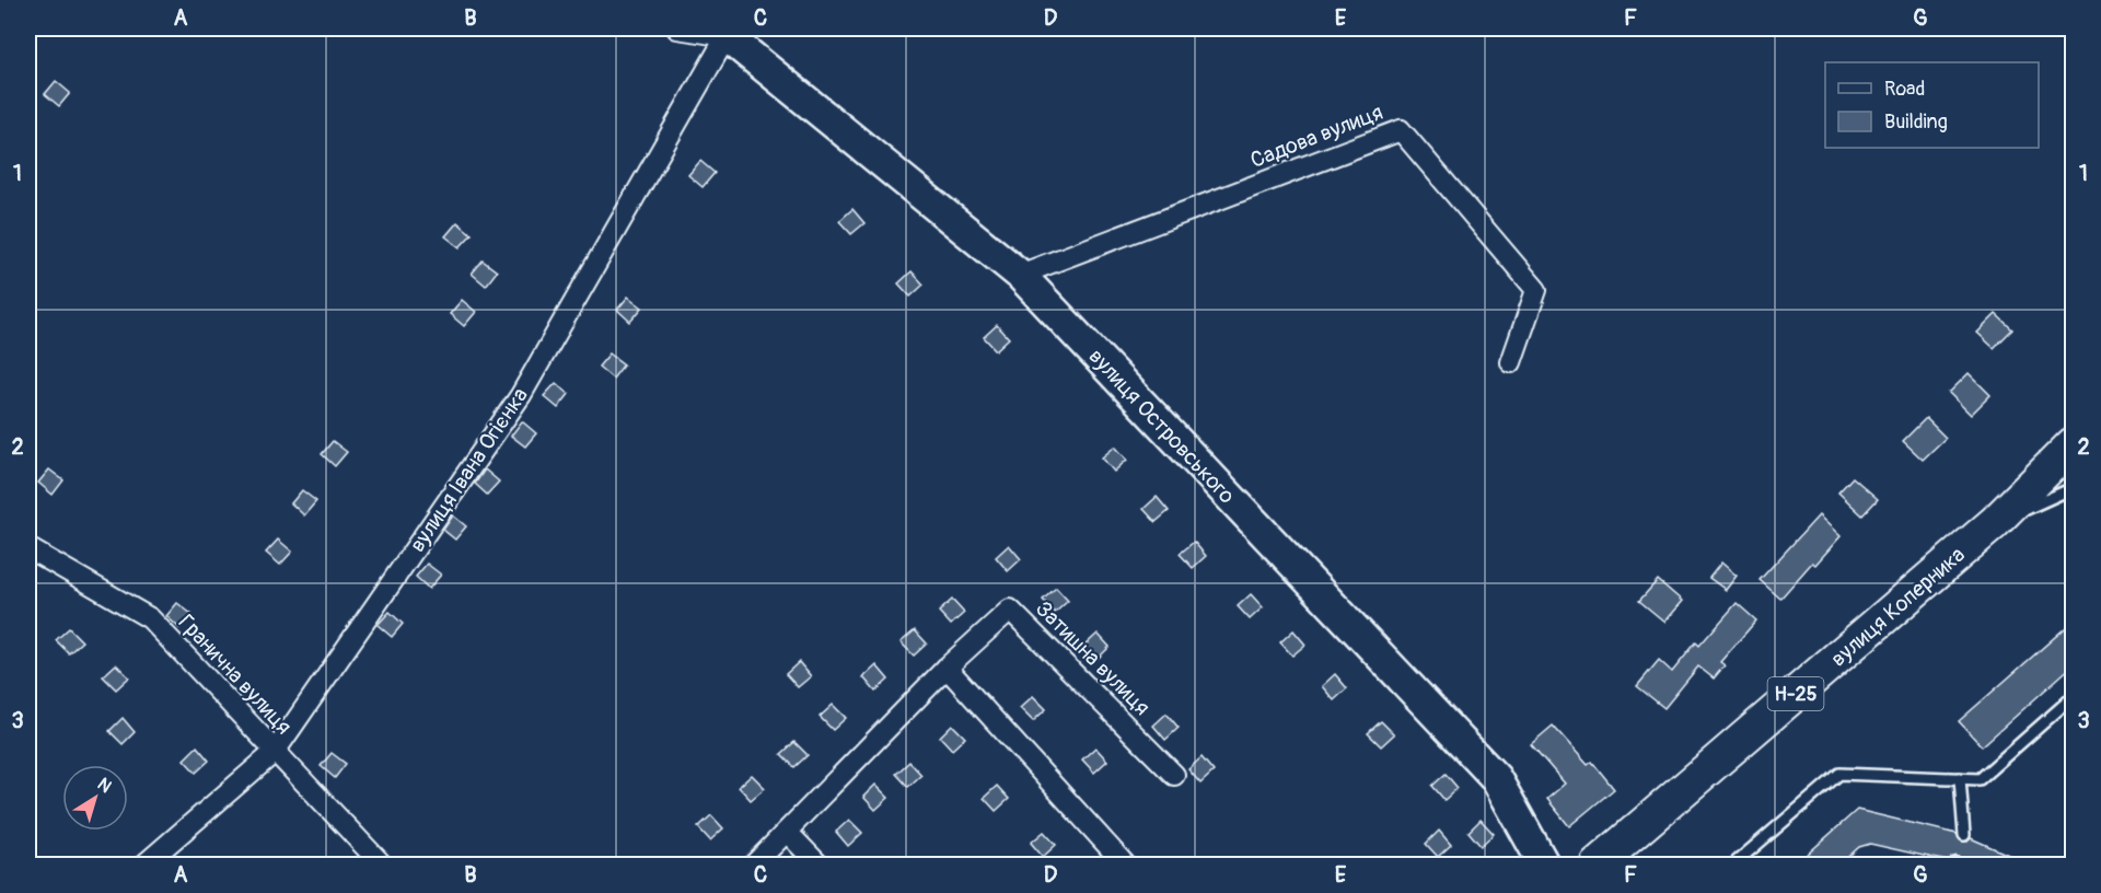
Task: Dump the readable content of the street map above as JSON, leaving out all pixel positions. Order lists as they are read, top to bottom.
{
  "streets": {
    "main road": ["вулиця Коперника", "Н-25"],
    "street": [
      "Садова вулиця",
      "вулиця Островського",
      "вулиця Івана Огієнка",
      "Затишна вулиця",
      "Гранична вулиця"
    ]
  },
  "crossings": [
    ["Садова вулиця", "вулиця Островського"],
    ["вулиця Островського", "вулиця Івана Огієнка"],
    ["вулиця Івана Огієнка", "Гранична вулиця"]
  ],
  "legend": ["Road", "Building"],
  "north": "top right",
  "grid": {
    "columns": [
      "A",
      "B",
      "C",
      "D",
      "E",
      "F",
      "G"
    ],
    "rows": ["1", "2", "3"]
  }
}
